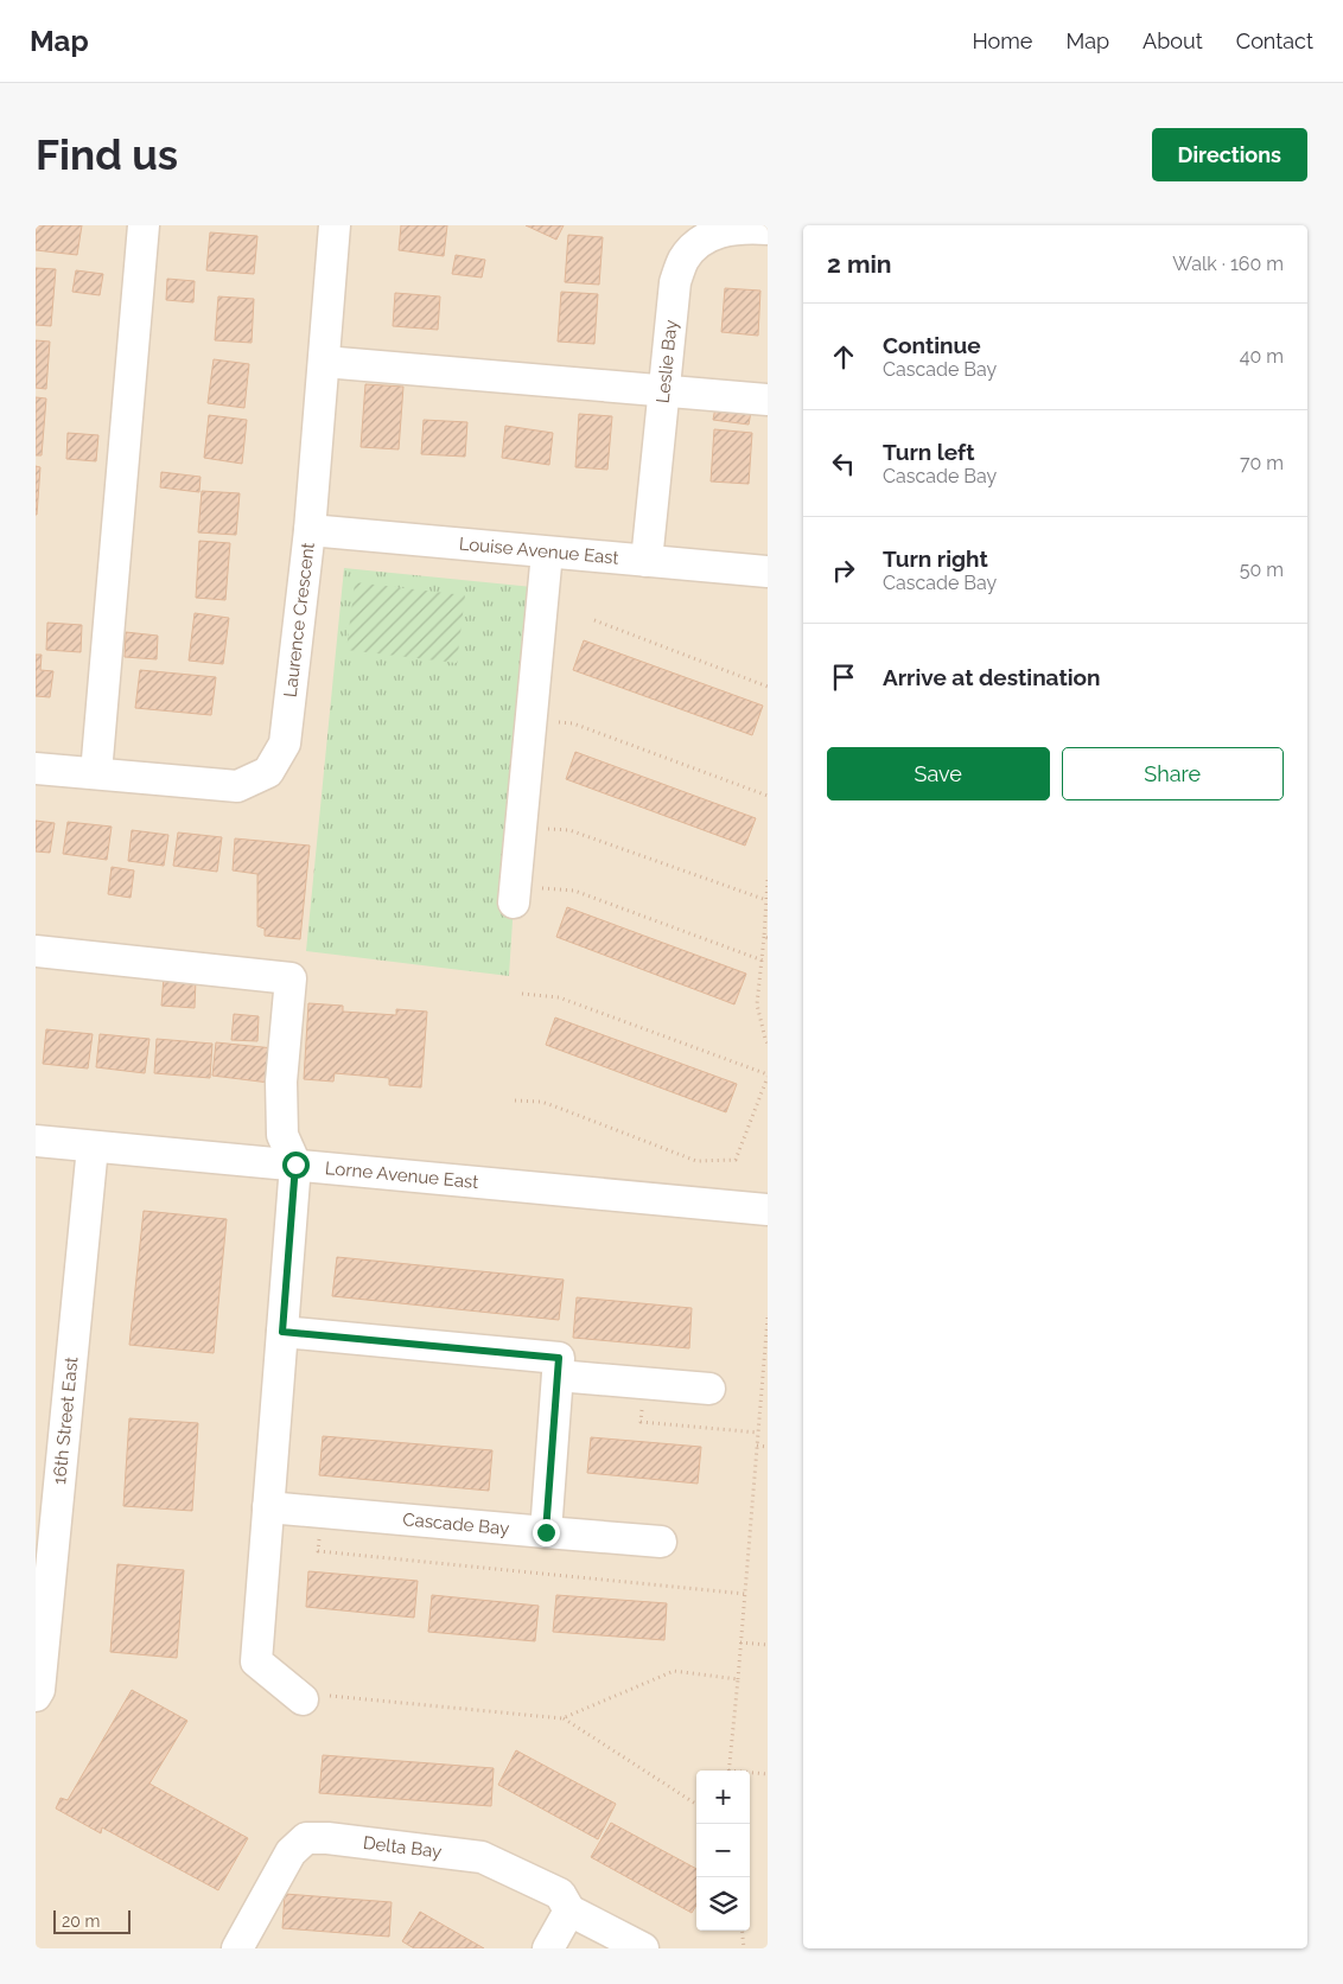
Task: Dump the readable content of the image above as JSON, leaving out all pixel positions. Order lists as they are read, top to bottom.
{
  "streets": {
    "street": [
      "Leslie Bay",
      "Louise Avenue East",
      "Laurence Crescent",
      "Lorne Avenue East",
      "16th Street East",
      "Cascade Bay",
      "Delta Bay"
    ]
  },
  "crossings": [
    ["Leslie Bay", "Louise Avenue East"],
    ["Louise Avenue East", "Laurence Crescent"],
    ["Lorne Avenue East", "16th Street East"]
  ],
  "scale_bar": "20 m",
  "page": {
    "header": "Map",
    "nav": [
      "Home",
      "Map",
      "About",
      "Contact"
    ],
    "buttons": [
      "Directions",
      ["Save", "Share"]
    ],
    "title": "Find us",
    "heading": ["2 min", "Walk · 160 m"],
    "list": [
      ["Continue", "Cascade Bay", "40 m"],
      ["Turn left", "Cascade Bay", "70 m"],
      ["Turn right", "Cascade Bay", "50 m"],
      "Arrive at destination"
    ],
    "map_buttons": ["+", "−"],
    "scale": "20 m"
  }
}
